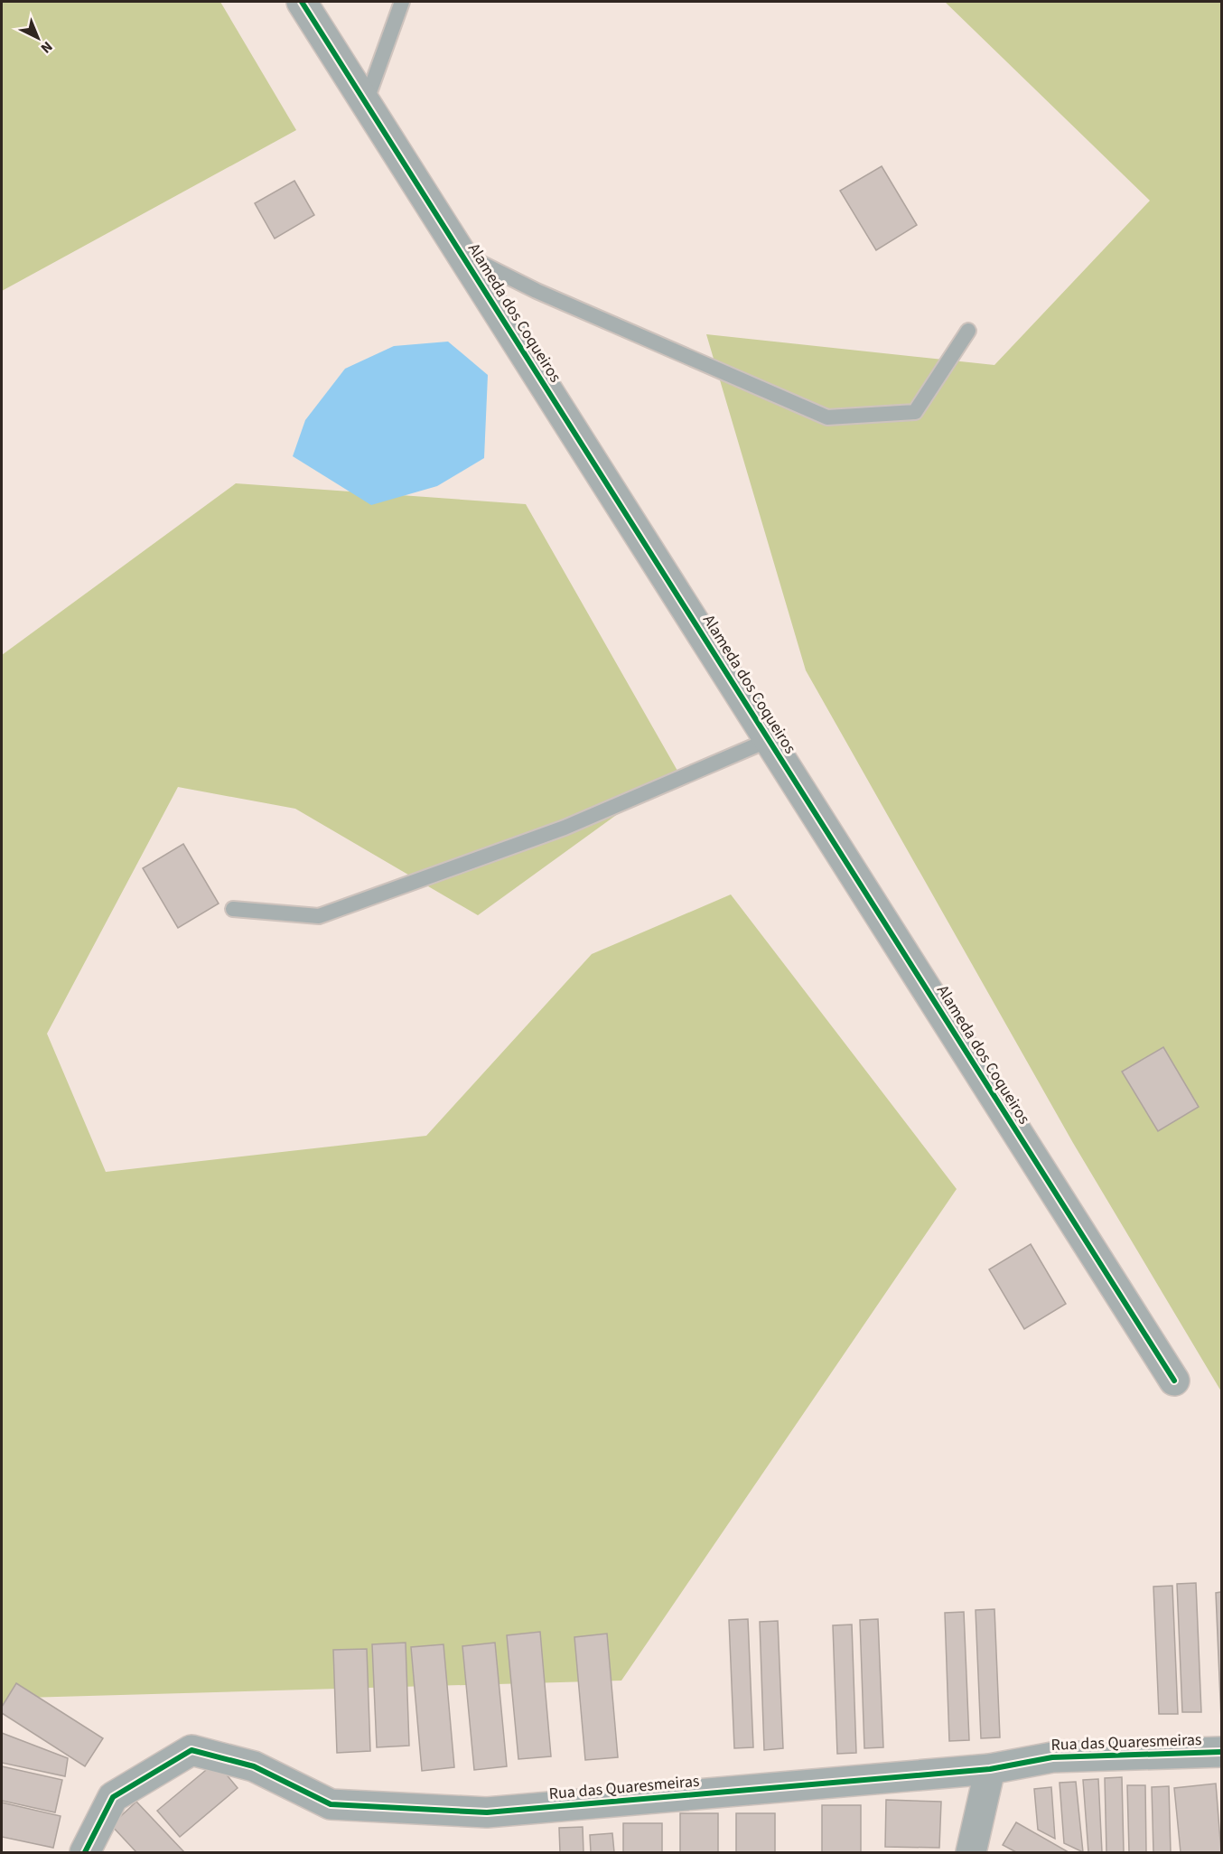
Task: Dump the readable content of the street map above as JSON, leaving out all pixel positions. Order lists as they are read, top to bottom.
{
  "streets": {
    "street": ["Alameda dos Coqueiros", "Rua das Quaresmeiras"]
  },
  "north": "bottom right"
}
